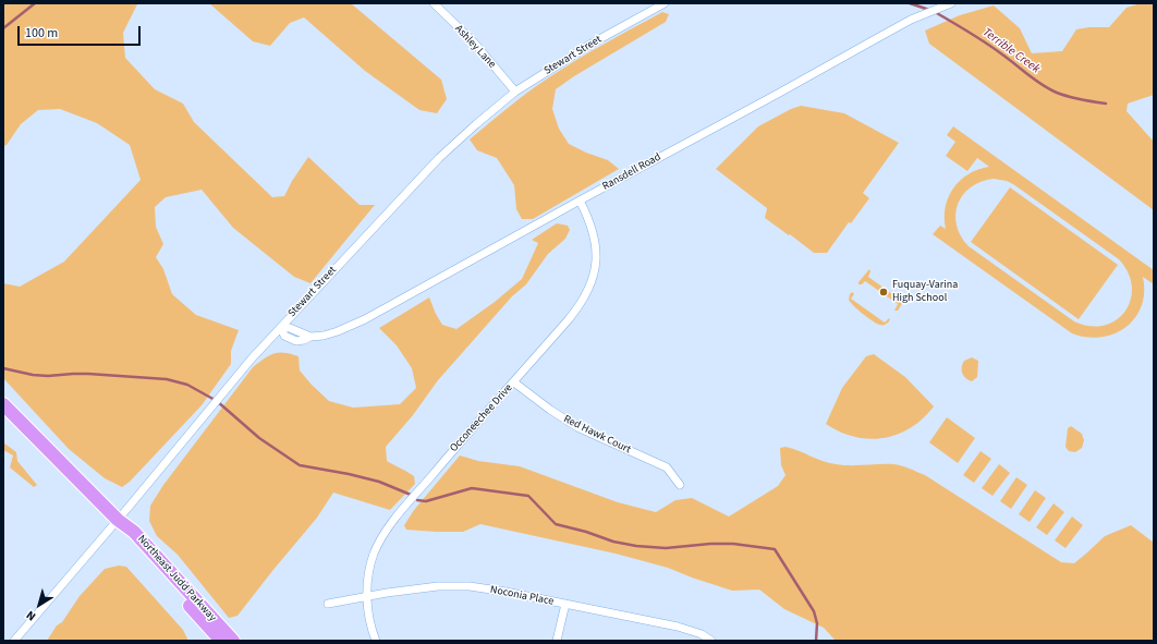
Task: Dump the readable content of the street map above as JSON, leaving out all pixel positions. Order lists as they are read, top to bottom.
{
  "streets": {
    "highway": ["Northeast Judd Parkway"],
    "street": [
      "Ashley Lane",
      "Stewart Street",
      "Ransdell Road",
      "Occoneechee Drive",
      "Red Hawk Court",
      "Noconia Place"
    ]
  },
  "crossings": [
    ["Ashley Lane", "Stewart Street"],
    ["Stewart Street", "Ransdell Road"],
    ["Stewart Street", "Northeast Judd Parkway"],
    ["Ransdell Road", "Occoneechee Drive"],
    ["Occoneechee Drive", "Red Hawk Court"],
    ["Occoneechee Drive", "Noconia Place"]
  ],
  "water": ["Terrible Creek"],
  "places": ["Fuquay-Varina High School"],
  "scale_bar": "100 m",
  "north": "bottom left"
}
